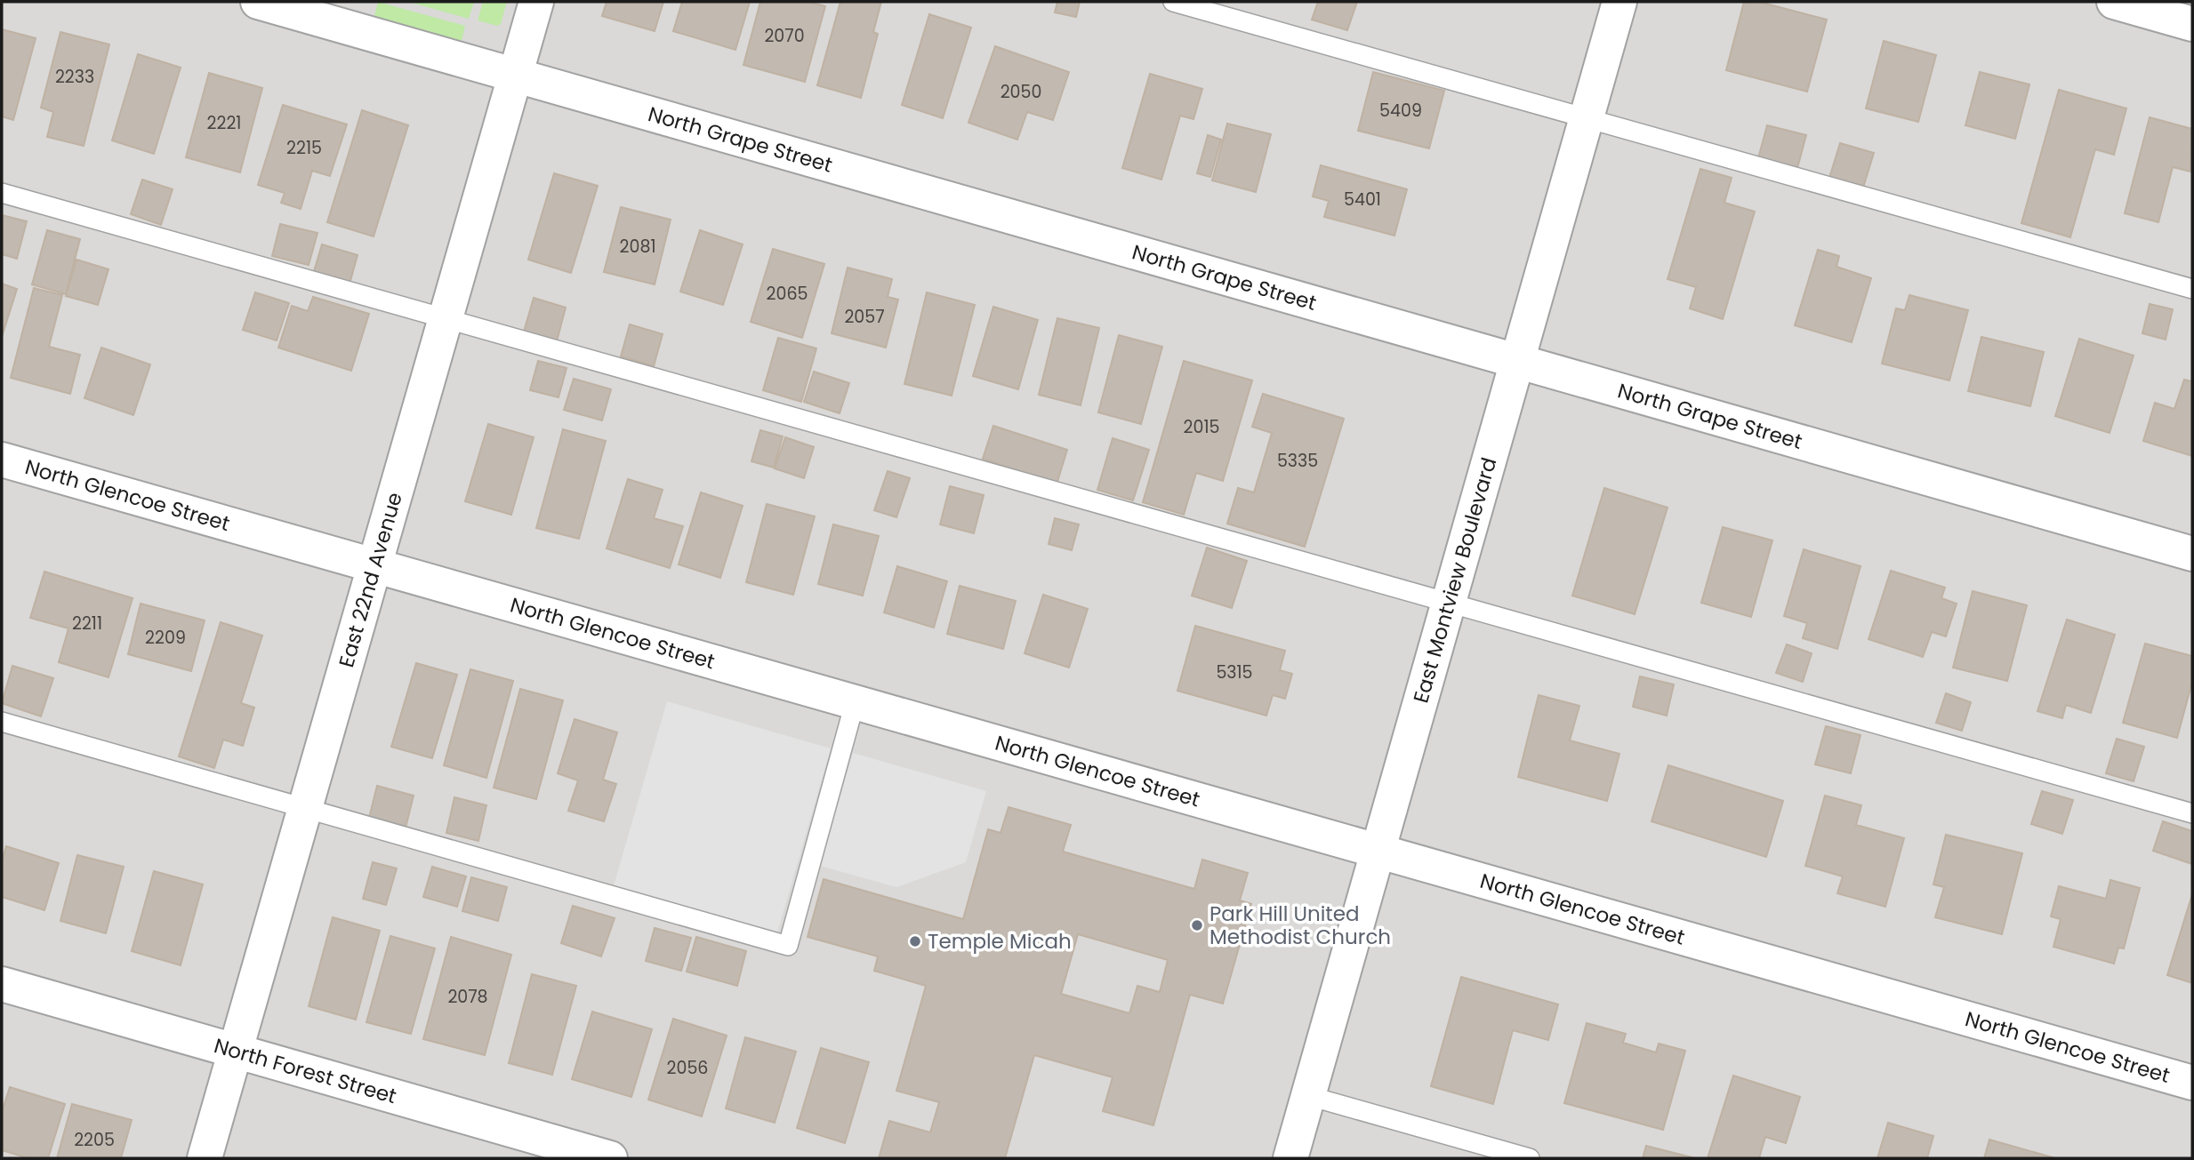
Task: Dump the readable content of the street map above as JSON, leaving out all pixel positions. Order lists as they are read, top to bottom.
{
  "streets": {
    "street": [
      "North Grape Street",
      "North Glencoe Street",
      "East 22nd Avenue",
      "East Montview Boulevard",
      "North Forest Street"
    ]
  },
  "crossings": [
    ["North Grape Street", "East 22nd Avenue"],
    ["North Grape Street", "East Montview Boulevard"],
    ["North Glencoe Street", "East 22nd Avenue"],
    ["North Glencoe Street", "East Montview Boulevard"],
    ["East 22nd Avenue", "North Forest Street"]
  ],
  "places": ["Park Hill United Methodist Church", "Temple Micah"],
  "house_numbers": [
    "2070",
    "2233",
    "2050",
    "5409",
    "2221",
    "2215",
    "5401",
    "2081",
    "2065",
    "2057",
    "2015",
    "5335",
    "2211",
    "2209",
    "5315",
    "2078",
    "2056",
    "2205"
  ]
}
